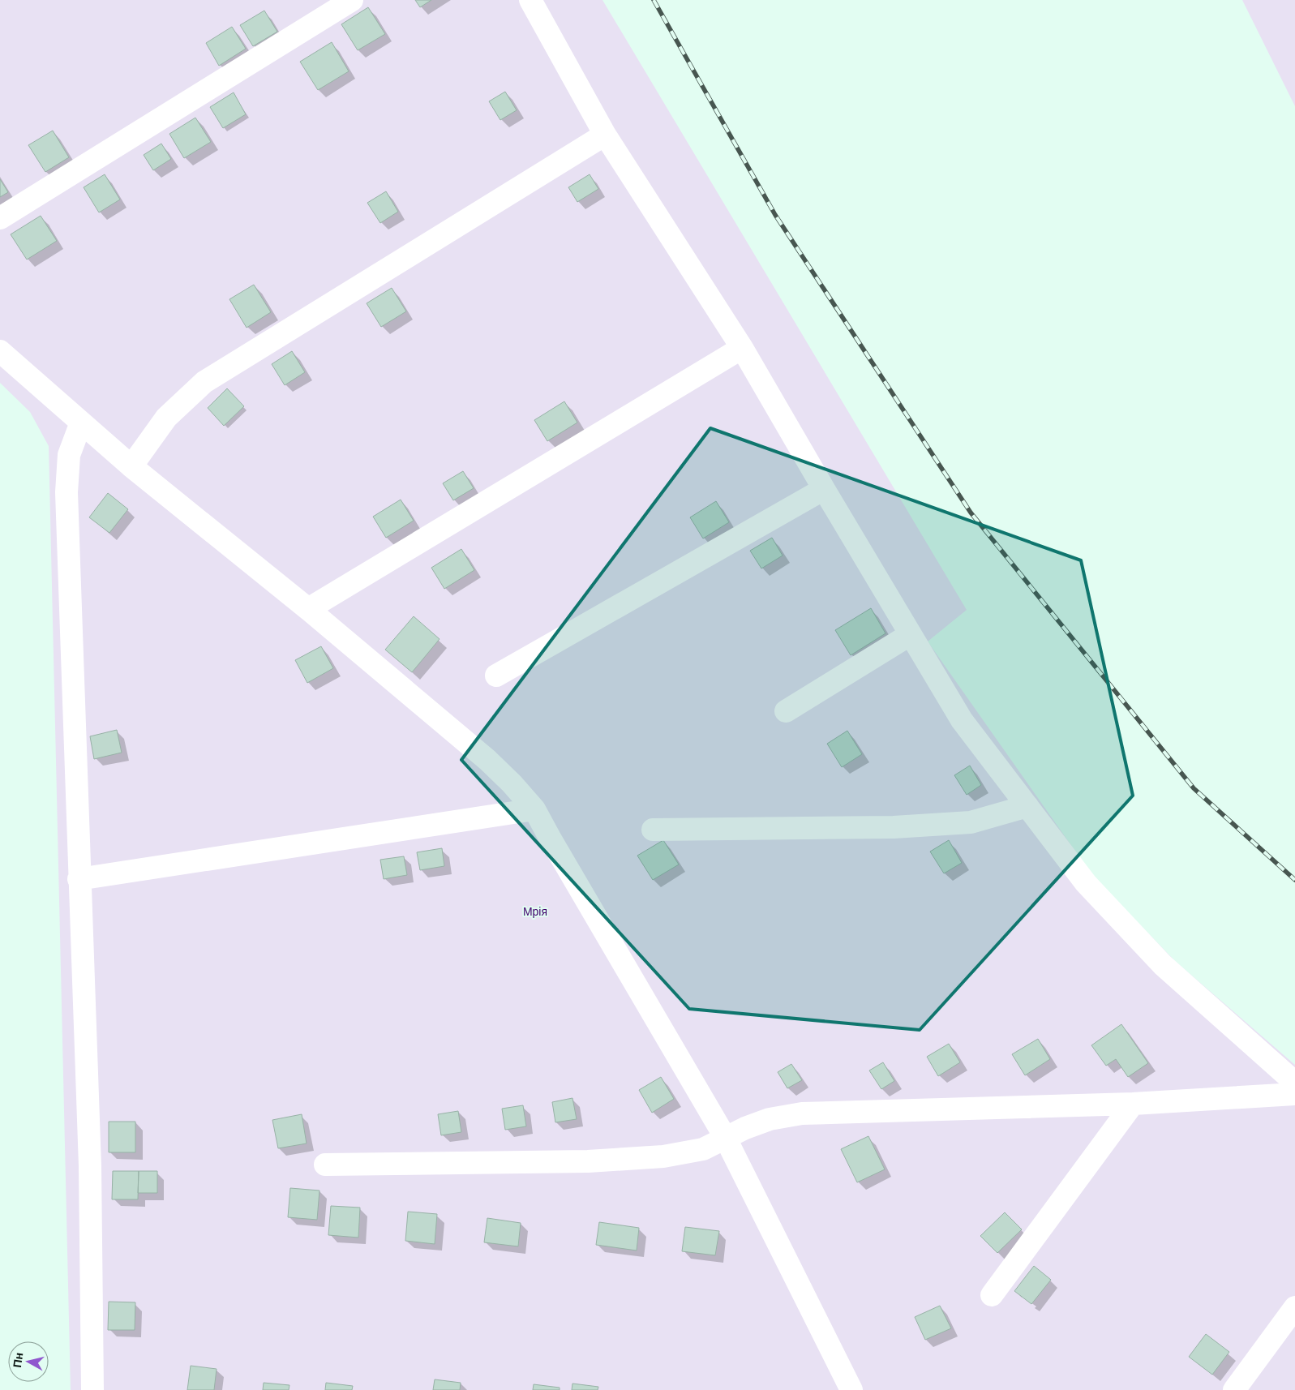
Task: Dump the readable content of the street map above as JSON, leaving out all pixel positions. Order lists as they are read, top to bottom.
{
  "parks": ["Мрія"],
  "north": "left"
}
